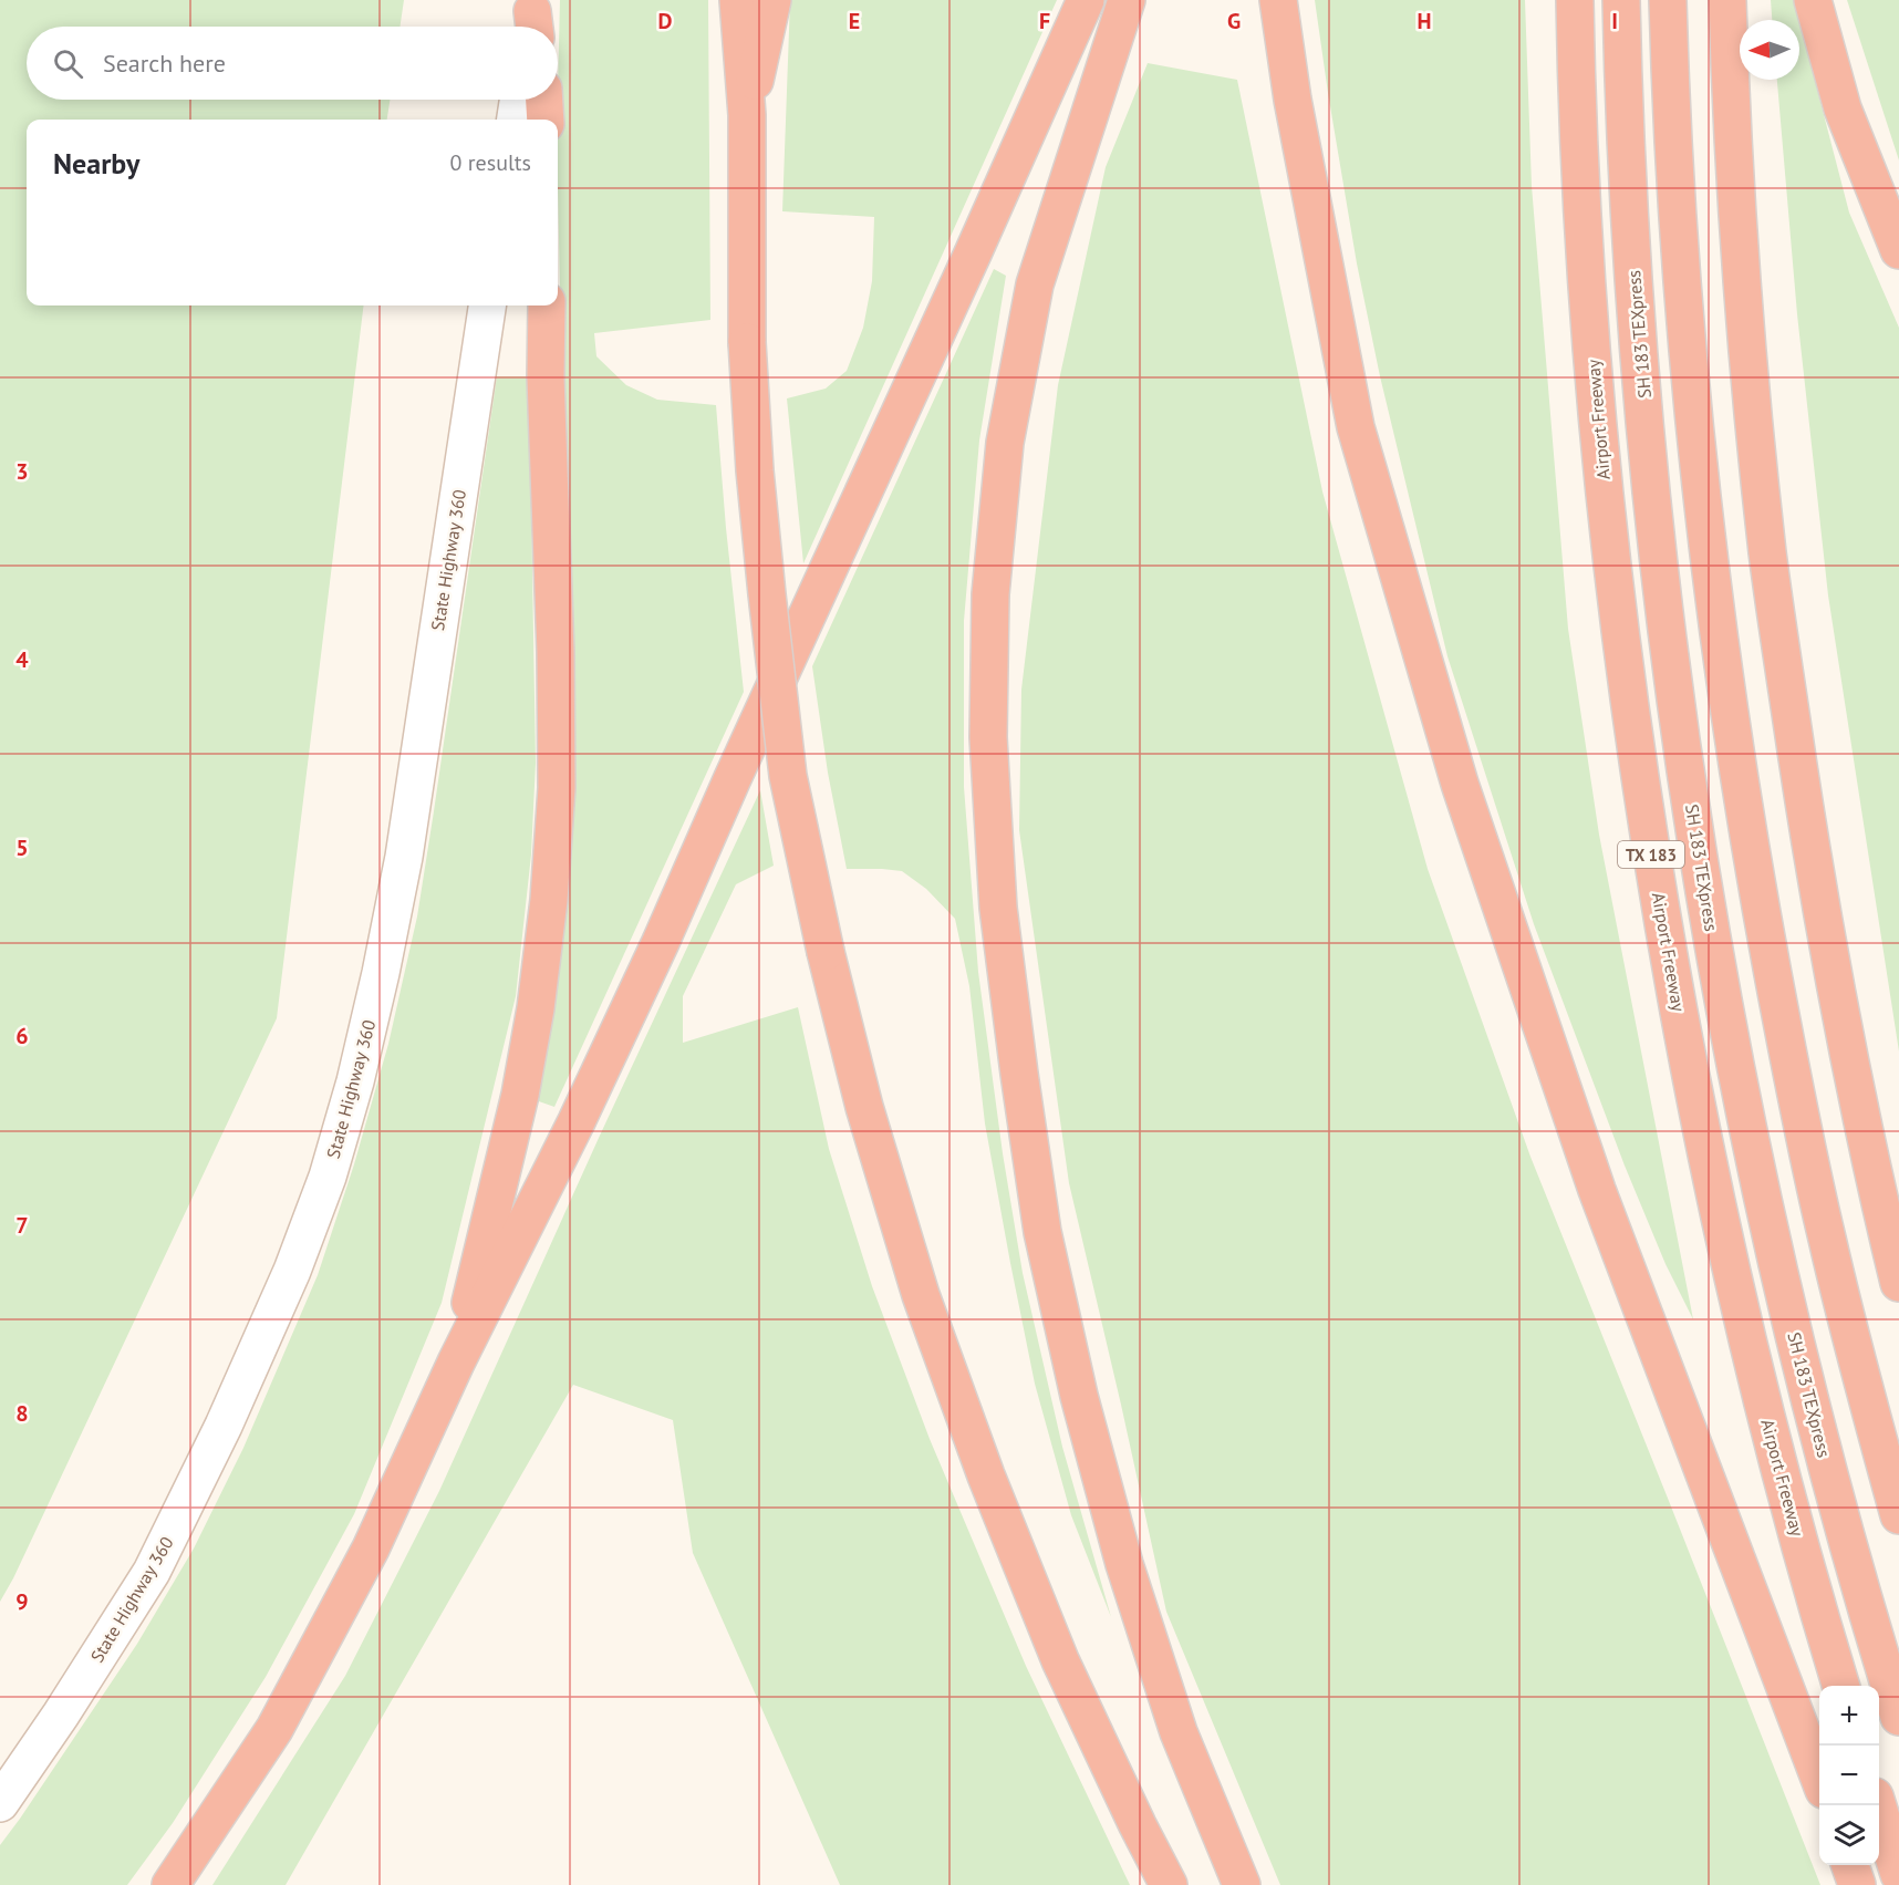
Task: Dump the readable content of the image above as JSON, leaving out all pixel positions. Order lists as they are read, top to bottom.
{
  "streets": {
    "highway": ["SH 183 TEXpress", "Airport Freeway", "TX 183"],
    "main road": ["State Highway 360"]
  },
  "north": "left",
  "page": {
    "search": "Search here",
    "heading": ["Nearby", "0 results"],
    "map_buttons": ["+", "−"]
  },
  "grid": {
    "columns": [
      "D",
      "E",
      "F",
      "G",
      "H",
      "I"
    ],
    "rows": [
      "3",
      "4",
      "5",
      "6",
      "7",
      "8",
      "9"
    ]
  }
}
